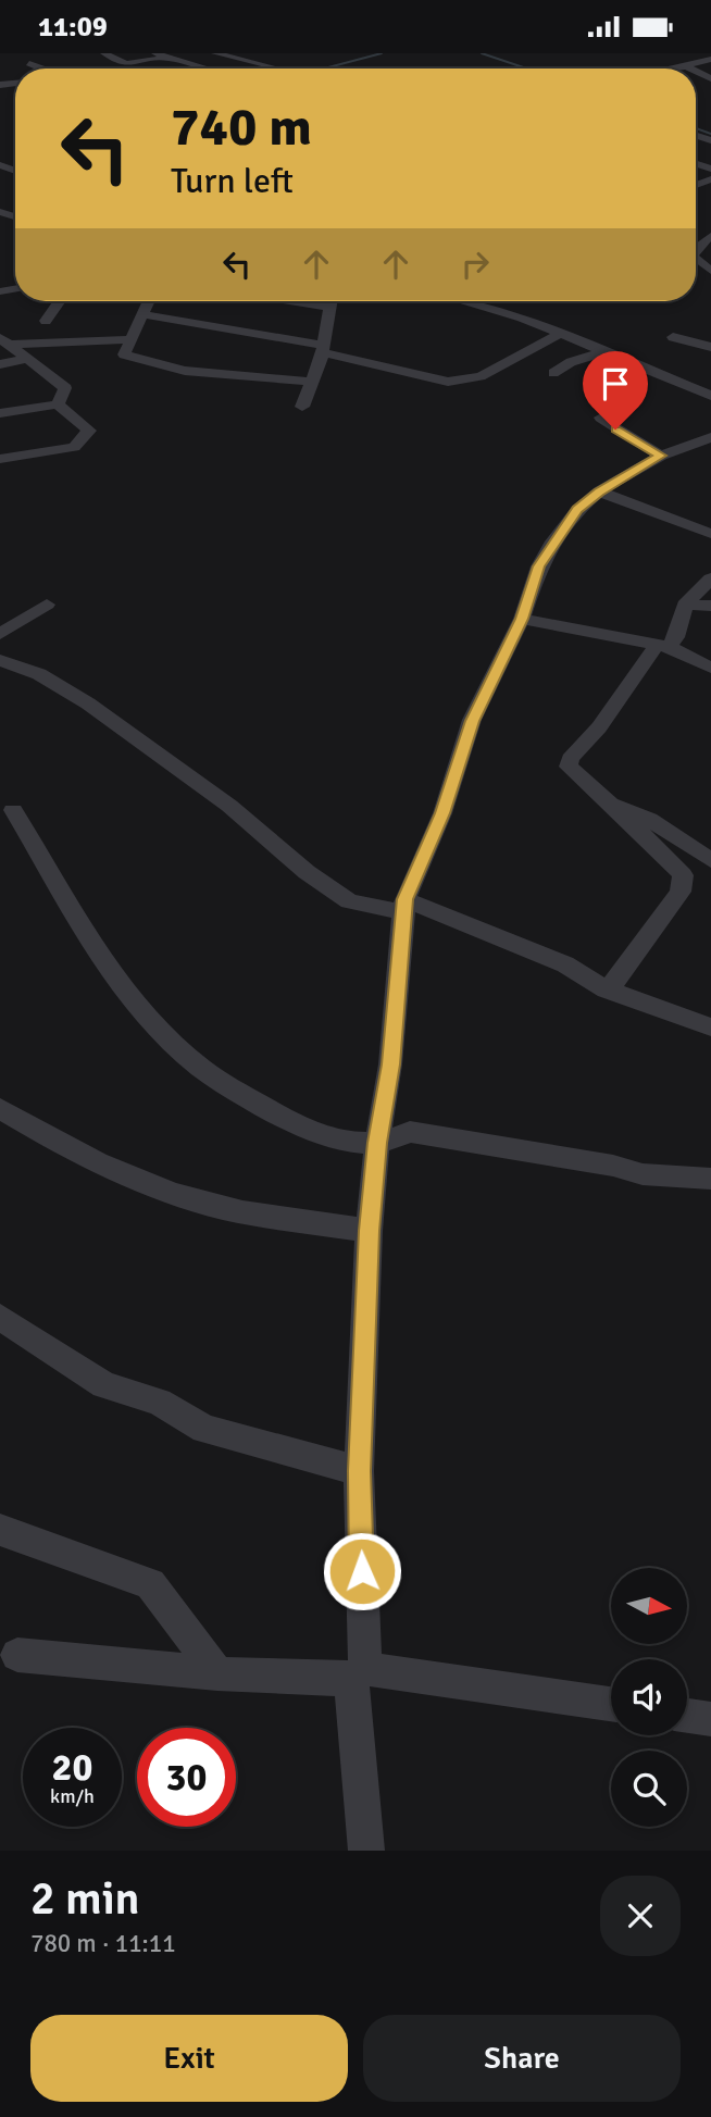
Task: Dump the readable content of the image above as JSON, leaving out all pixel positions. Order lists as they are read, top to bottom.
{
  "north": "right",
  "page": {
    "status": "11:09",
    "turn": ["740 m", "Turn left"],
    "speed": "20 km/h",
    "limit": "30",
    "heading": ["2 min", "780 m · 11:11"],
    "buttons": ["Exit", "Share"]
  }
}
